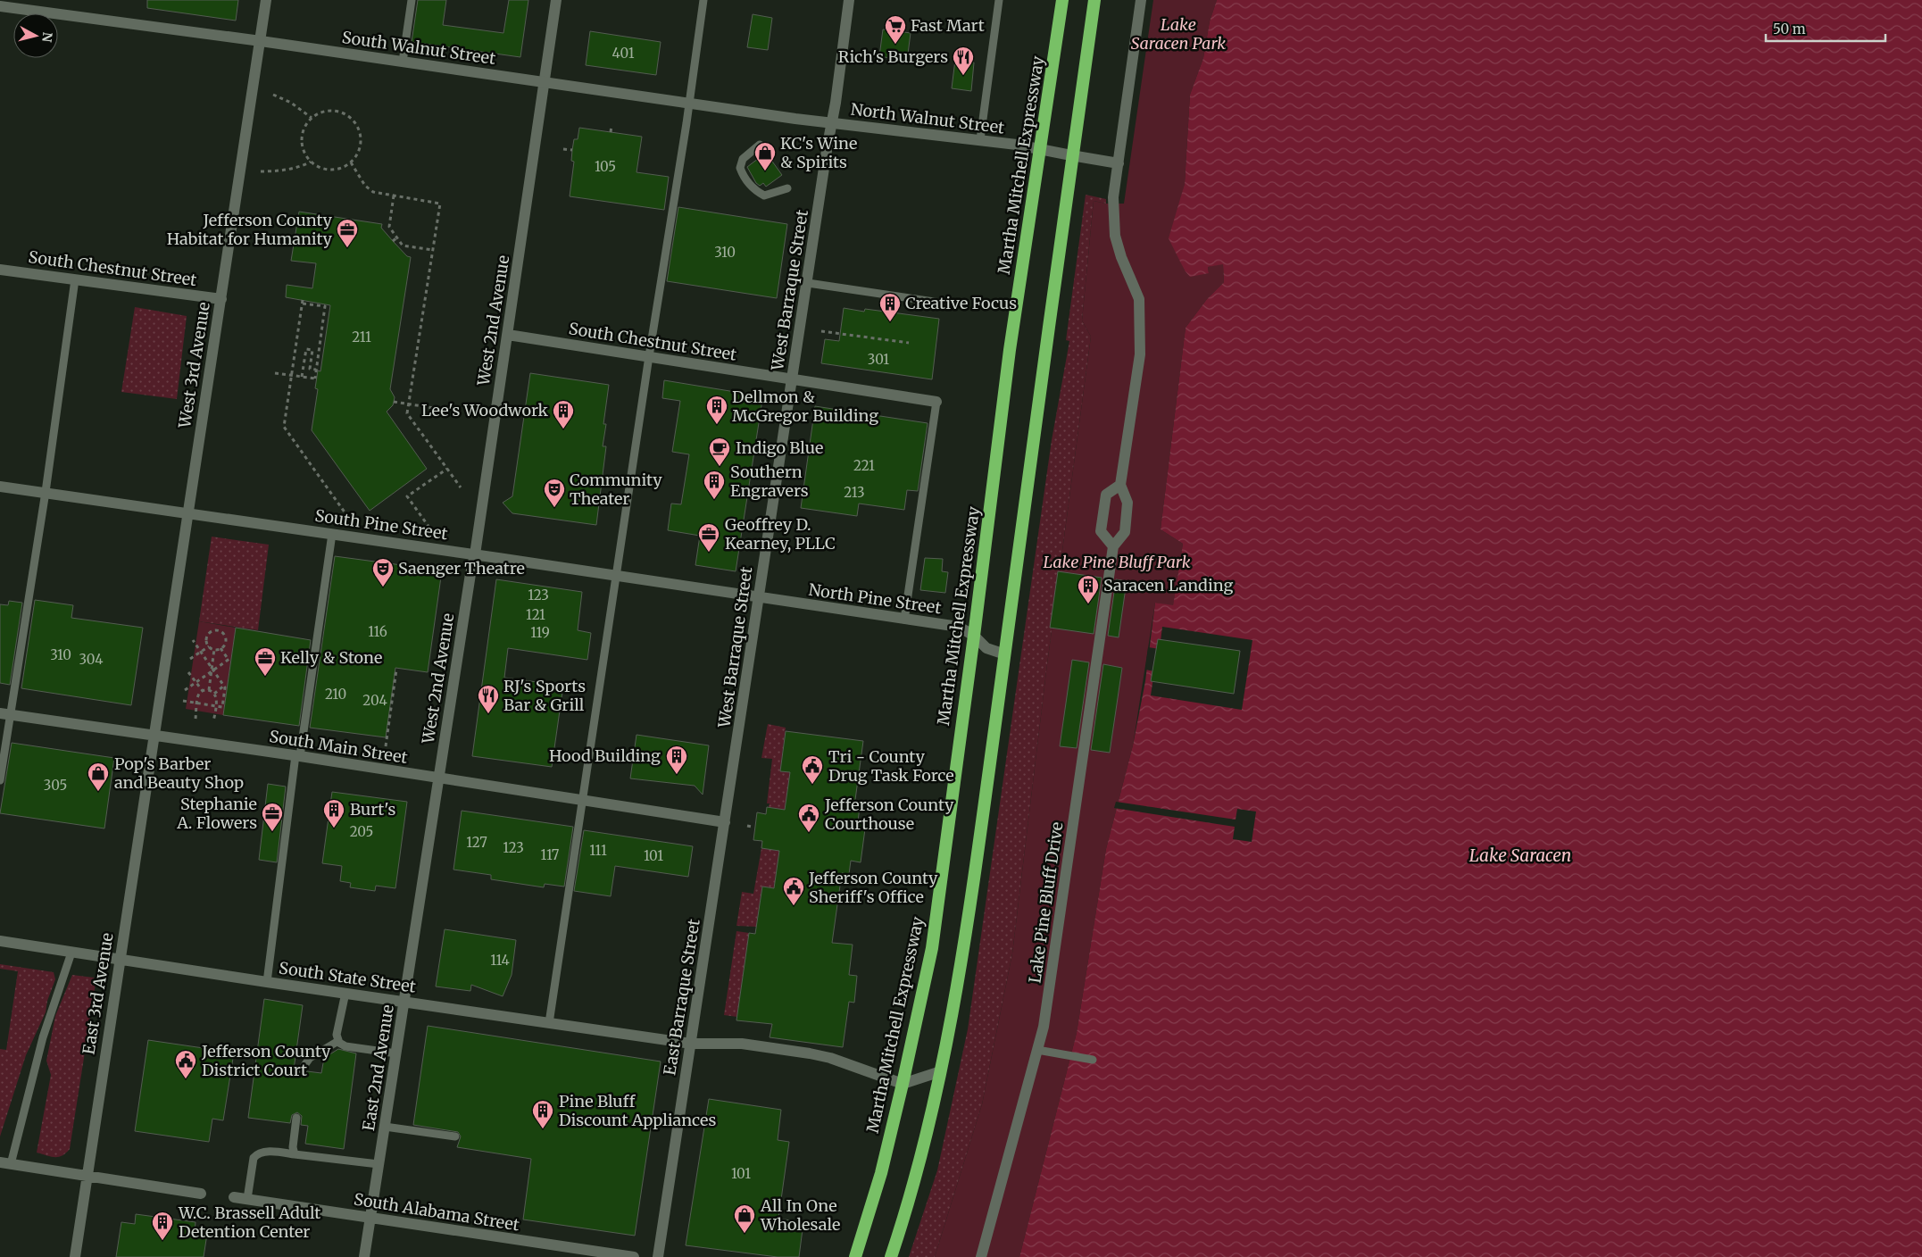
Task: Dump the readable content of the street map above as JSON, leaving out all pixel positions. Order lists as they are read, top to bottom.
{
  "streets": {
    "highway": ["Martha Mitchell Expressway"],
    "street": [
      "South Walnut Street",
      "North Walnut Street",
      "South Chestnut Street",
      "West Barraque Street",
      "West 2nd Avenue",
      "West 3rd Avenue",
      "South Pine Street",
      "North Pine Street",
      "South Main Street",
      "Lake Pine Bluff Drive",
      "South State Street",
      "East 3rd Avenue",
      "East Barraque Street",
      "East 2nd Avenue",
      "South Alabama Street"
    ]
  },
  "crossings": [
    ["South Walnut Street", "North Walnut Street"],
    ["South Walnut Street", "West Barraque Street"],
    ["South Walnut Street", "West 2nd Avenue"],
    ["South Walnut Street", "West 3rd Avenue"],
    ["North Walnut Street", "Martha Mitchell Expressway"],
    ["North Walnut Street", "West Barraque Street"],
    ["North Walnut Street", "Lake Pine Bluff Drive"],
    ["Martha Mitchell Expressway", "North Pine Street"],
    ["Martha Mitchell Expressway", "South State Street"],
    ["South Chestnut Street", "West Barraque Street"],
    ["South Chestnut Street", "West 2nd Avenue"],
    ["South Chestnut Street", "West 3rd Avenue"],
    ["West Barraque Street", "South Pine Street"],
    ["West Barraque Street", "North Pine Street"],
    ["West Barraque Street", "South Main Street"],
    ["West Barraque Street", "East Barraque Street"],
    ["West 2nd Avenue", "South Pine Street"],
    ["West 2nd Avenue", "South Main Street"],
    ["West 2nd Avenue", "East 2nd Avenue"],
    ["West 3rd Avenue", "South Pine Street"],
    ["West 3rd Avenue", "South Main Street"],
    ["West 3rd Avenue", "East 3rd Avenue"],
    ["South Pine Street", "North Pine Street"],
    ["South Main Street", "East 3rd Avenue"],
    ["South Main Street", "East Barraque Street"],
    ["South Main Street", "East 2nd Avenue"],
    ["South State Street", "East 3rd Avenue"],
    ["South State Street", "East Barraque Street"],
    ["South State Street", "East 2nd Avenue"],
    ["East 2nd Avenue", "South Alabama Street"]
  ],
  "water": ["Lake Saracen"],
  "parks": ["Lake Saracen Park", "Lake Pine Bluff Park"],
  "places": {
    "supermarket": ["Fast Mart"],
    "restaurant": ["Rich's Burgers", "RJ's Sports Bar & Grill"],
    "shop": ["KC's Wine & Spirits", "Pop's Barber and Beauty Shop", "All In One Wholesale"],
    "office": [
      "Jefferson County Habitat for Humanity",
      "Geoffrey D. Kearney, PLLC",
      "Kelly & Stone",
      "Stephanie A. Flowers"
    ],
    "building": [
      "Creative Focus",
      "Dellmon & McGregor Building",
      "Lee's Woodwork",
      "Southern Engravers",
      "Saracen Landing",
      "Hood Building",
      "Burt's",
      "Pine Bluff Discount Appliances",
      "W.C. Brassell Adult Detention Center"
    ],
    "cafe": ["Indigo Blue"],
    "theatre": ["Community Theater", "Saenger Theatre"],
    "public building": [
      "Tri - County Drug Task Force",
      "Jefferson County Courthouse",
      "Jefferson County Sheriff's Office",
      "Jefferson County District Court"
    ]
  },
  "house_numbers": [
    "401",
    "105",
    "310",
    "211",
    "301",
    "221",
    "213",
    "123",
    "121",
    "116",
    "119",
    "310",
    "304",
    "210",
    "204",
    "305",
    "205",
    "127",
    "123",
    "111",
    "117",
    "101",
    "114",
    "101"
  ],
  "scale_bar": "50 m",
  "north": "right"
}
